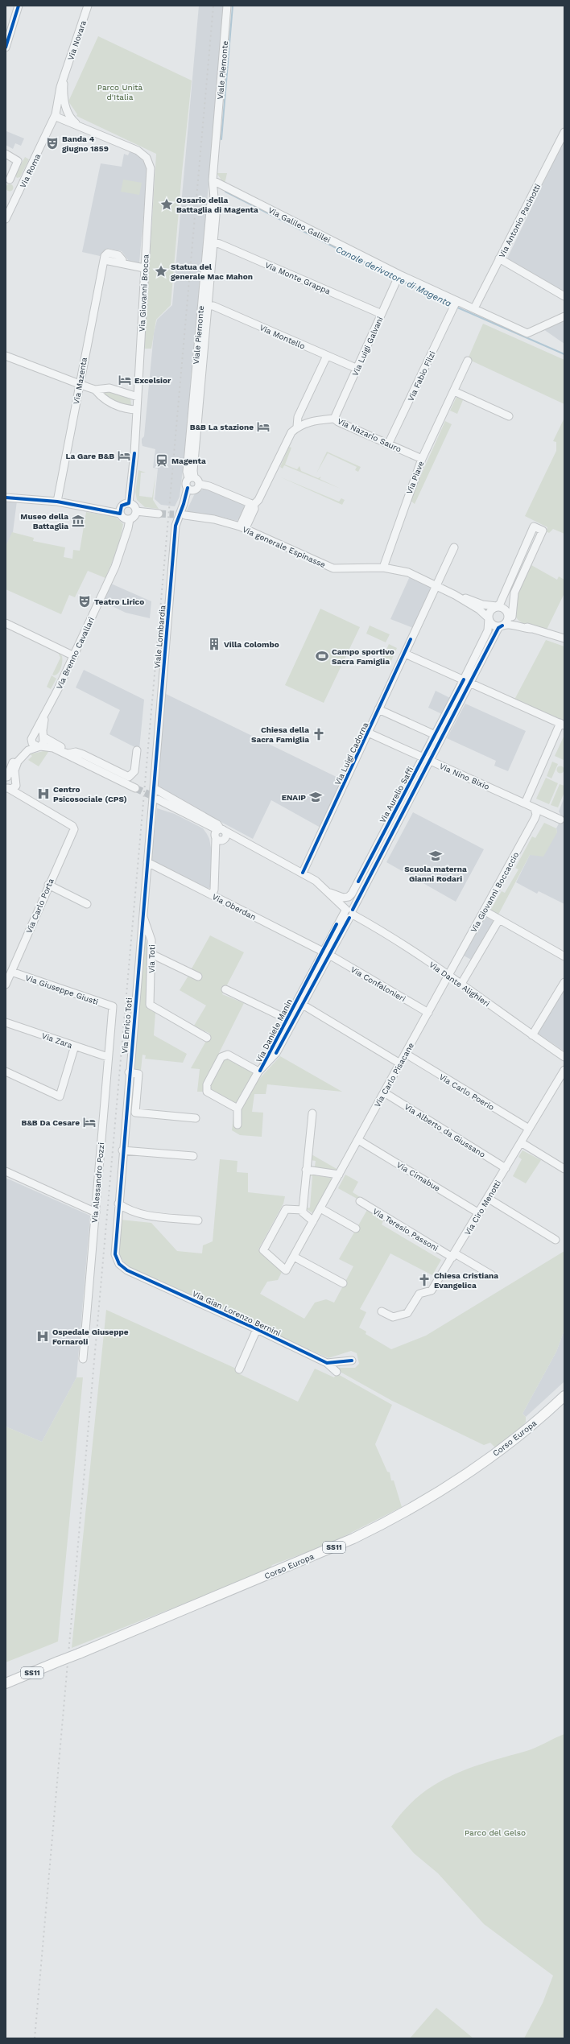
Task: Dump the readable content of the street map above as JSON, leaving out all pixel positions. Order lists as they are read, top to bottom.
{
  "streets": {
    "main road": ["Corso Europa", "SS11"],
    "street": [
      "Via Novara",
      "Viale Piemonte",
      "Via Roma",
      "Via Antonio Pacinotti",
      "Via Galileo Galilei",
      "Via Monte Grappa",
      "Via Giovanni Brocca",
      "Via Montello",
      "Via Luigi Galvani",
      "Via Fabio Filzi",
      "Via Mazenta",
      "Via Nazario Sauro",
      "Via Piave",
      "Via generale Espinasse",
      "Viale Lombardia",
      "Via Brenno Cavallari",
      "Via Luigi Cadorna",
      "Via Nino Bixio",
      "Via Aurelio Saffi",
      "Via Giovanni Boccaccio",
      "Via Carlo Porta",
      "Via Oberdan",
      "Via Toti",
      "Via Confalonieri",
      "Via Dante Alighieri",
      "Via Giuseppe Giusti",
      "Via Enrico Toti",
      "Via Daniele Manin",
      "Via Zara",
      "Via Carlo Pisacane",
      "Via Carlo Poerio",
      "Via Alberto da Giussano",
      "Via Cimabue",
      "Via Alessandro Pozzi",
      "Via Ciro Menotti",
      "Via Teresio Passoni",
      "Via Gian Lorenzo Bernini"
    ]
  },
  "crossings": [
    ["Via Novara", "Via Roma"],
    ["Via Novara", "Via Giovanni Brocca"],
    ["Viale Piemonte", "Via Galileo Galilei"],
    ["Viale Piemonte", "Via Monte Grappa"],
    ["Viale Piemonte", "Via Montello"],
    ["Viale Piemonte", "Viale Lombardia"],
    ["Via Roma", "Via Giovanni Brocca"],
    ["Via Antonio Pacinotti", "Via Galileo Galilei"],
    ["Via Galileo Galilei", "Via Luigi Galvani"],
    ["Via Galileo Galilei", "Via Fabio Filzi"],
    ["Via Monte Grappa", "Via Luigi Galvani"],
    ["Via Giovanni Brocca", "Via Mazenta"],
    ["Via Giovanni Brocca", "Via Brenno Cavallari"],
    ["Via Montello", "Via Luigi Galvani"],
    ["Via Luigi Galvani", "Via Nazario Sauro"],
    ["Via Fabio Filzi", "Via Nazario Sauro"],
    ["Via Nazario Sauro", "Via Piave"],
    ["Via Piave", "Via generale Espinasse"],
    ["Via generale Espinasse", "Via Luigi Cadorna"],
    ["Via generale Espinasse", "Via Aurelio Saffi"],
    ["Viale Lombardia", "Via Dante Alighieri"],
    ["Viale Lombardia", "Via Enrico Toti"],
    ["Via Luigi Cadorna", "Via Nino Bixio"],
    ["Via Luigi Cadorna", "Via Dante Alighieri"],
    ["Via Nino Bixio", "Via Aurelio Saffi"],
    ["Via Nino Bixio", "Via Giovanni Boccaccio"],
    ["Via Aurelio Saffi", "Via Dante Alighieri"],
    ["Via Aurelio Saffi", "Via Daniele Manin"],
    ["Via Giovanni Boccaccio", "Via Dante Alighieri"],
    ["Via Giovanni Boccaccio", "Via Carlo Pisacane"],
    ["Via Carlo Porta", "Via Giuseppe Giusti"],
    ["Via Oberdan", "Via Confalonieri"],
    ["Via Oberdan", "Via Enrico Toti"],
    ["Via Oberdan", "Via Daniele Manin"],
    ["Via Toti", "Via Enrico Toti"],
    ["Via Confalonieri", "Via Daniele Manin"],
    ["Via Confalonieri", "Via Carlo Pisacane"],
    ["Via Dante Alighieri", "Via Enrico Toti"],
    ["Via Dante Alighieri", "Via Daniele Manin"],
    ["Via Dante Alighieri", "Via Carlo Pisacane"],
    ["Via Giuseppe Giusti", "Via Alessandro Pozzi"],
    ["Via Enrico Toti", "Via Gian Lorenzo Bernini"],
    ["Via Zara", "Via Alessandro Pozzi"],
    ["Via Carlo Pisacane", "Via Carlo Poerio"],
    ["Via Carlo Pisacane", "Via Alberto da Giussano"],
    ["Via Carlo Pisacane", "Via Cimabue"],
    ["Via Carlo Poerio", "Via Ciro Menotti"],
    ["Via Alberto da Giussano", "Via Ciro Menotti"],
    ["Via Cimabue", "Via Ciro Menotti"],
    ["Via Ciro Menotti", "Via Teresio Passoni"]
  ],
  "water": ["Canale derivatore di Magenta"],
  "parks": ["Parco Unità d'Italia", "Parco del Gelso"],
  "places": {
    "theatre": ["Banda 4 giugno 1859", "Teatro Lirico"],
    "place": ["Ossario della Battaglia di Magenta", "Statua del generale Mac Mahon"],
    "hotel": [
      "Excelsior",
      "B&B La stazione",
      "La Gare B&B",
      "B&B Da Cesare"
    ],
    "station": ["Magenta"],
    "museum": ["Museo della Battaglia"],
    "building": ["Villa Colombo"],
    "sports": ["Campo sportivo Sacra Famiglia"],
    "church": ["Chiesa della Sacra Famiglia", "Chiesa Cristiana Evangelica"],
    "hospital": ["Centro Psicosociale (CPS)", "Ospedale Giuseppe Fornaroli"],
    "school or university": ["ENAIP", "Scuola materna Gianni Rodari"]
  }
}
